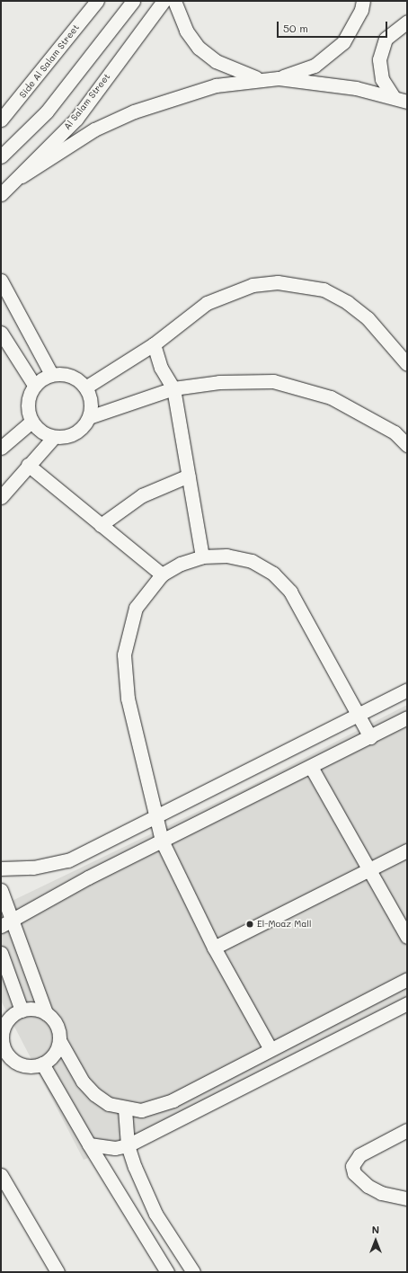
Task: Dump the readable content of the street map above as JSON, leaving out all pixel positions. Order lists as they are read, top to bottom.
{
  "streets": {
    "street": ["Side Al Salam Street", "Al Salam Street"]
  },
  "places": ["El-Moaz Mall"],
  "scale_bar": "50 m",
  "north": "top"
}
